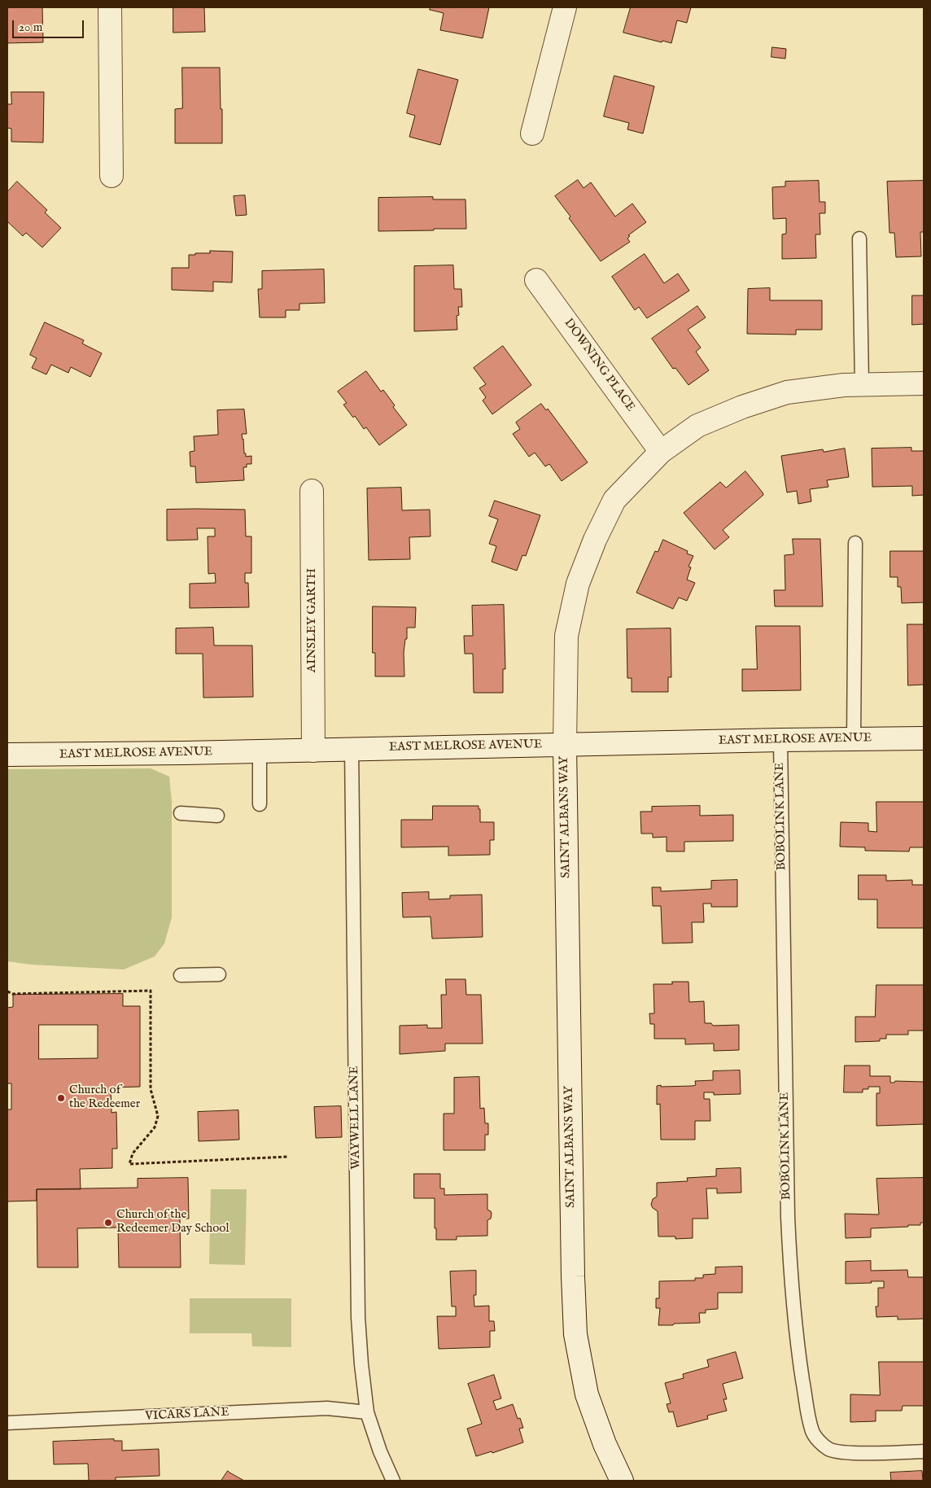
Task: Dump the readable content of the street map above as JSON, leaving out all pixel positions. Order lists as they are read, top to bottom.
{
  "streets": {
    "street": [
      "DOWNING PLACE",
      "AINSLEY GARTH",
      "EAST MELROSE AVENUE",
      "SAINT ALBANS WAY"
    ],
    "lane": ["BOBOLINK LANE", "WAYWELL LANE", "VICARS LANE"]
  },
  "crossings": [
    ["DOWNING PLACE", "SAINT ALBANS WAY"],
    ["AINSLEY GARTH", "EAST MELROSE AVENUE"],
    ["EAST MELROSE AVENUE", "BOBOLINK LANE"],
    ["EAST MELROSE AVENUE", "SAINT ALBANS WAY"],
    ["EAST MELROSE AVENUE", "WAYWELL LANE"],
    ["WAYWELL LANE", "VICARS LANE"]
  ],
  "places": ["Church of the Redeemer", "Church of the Redeemer Day School"],
  "scale_bar": "20 m"
}
